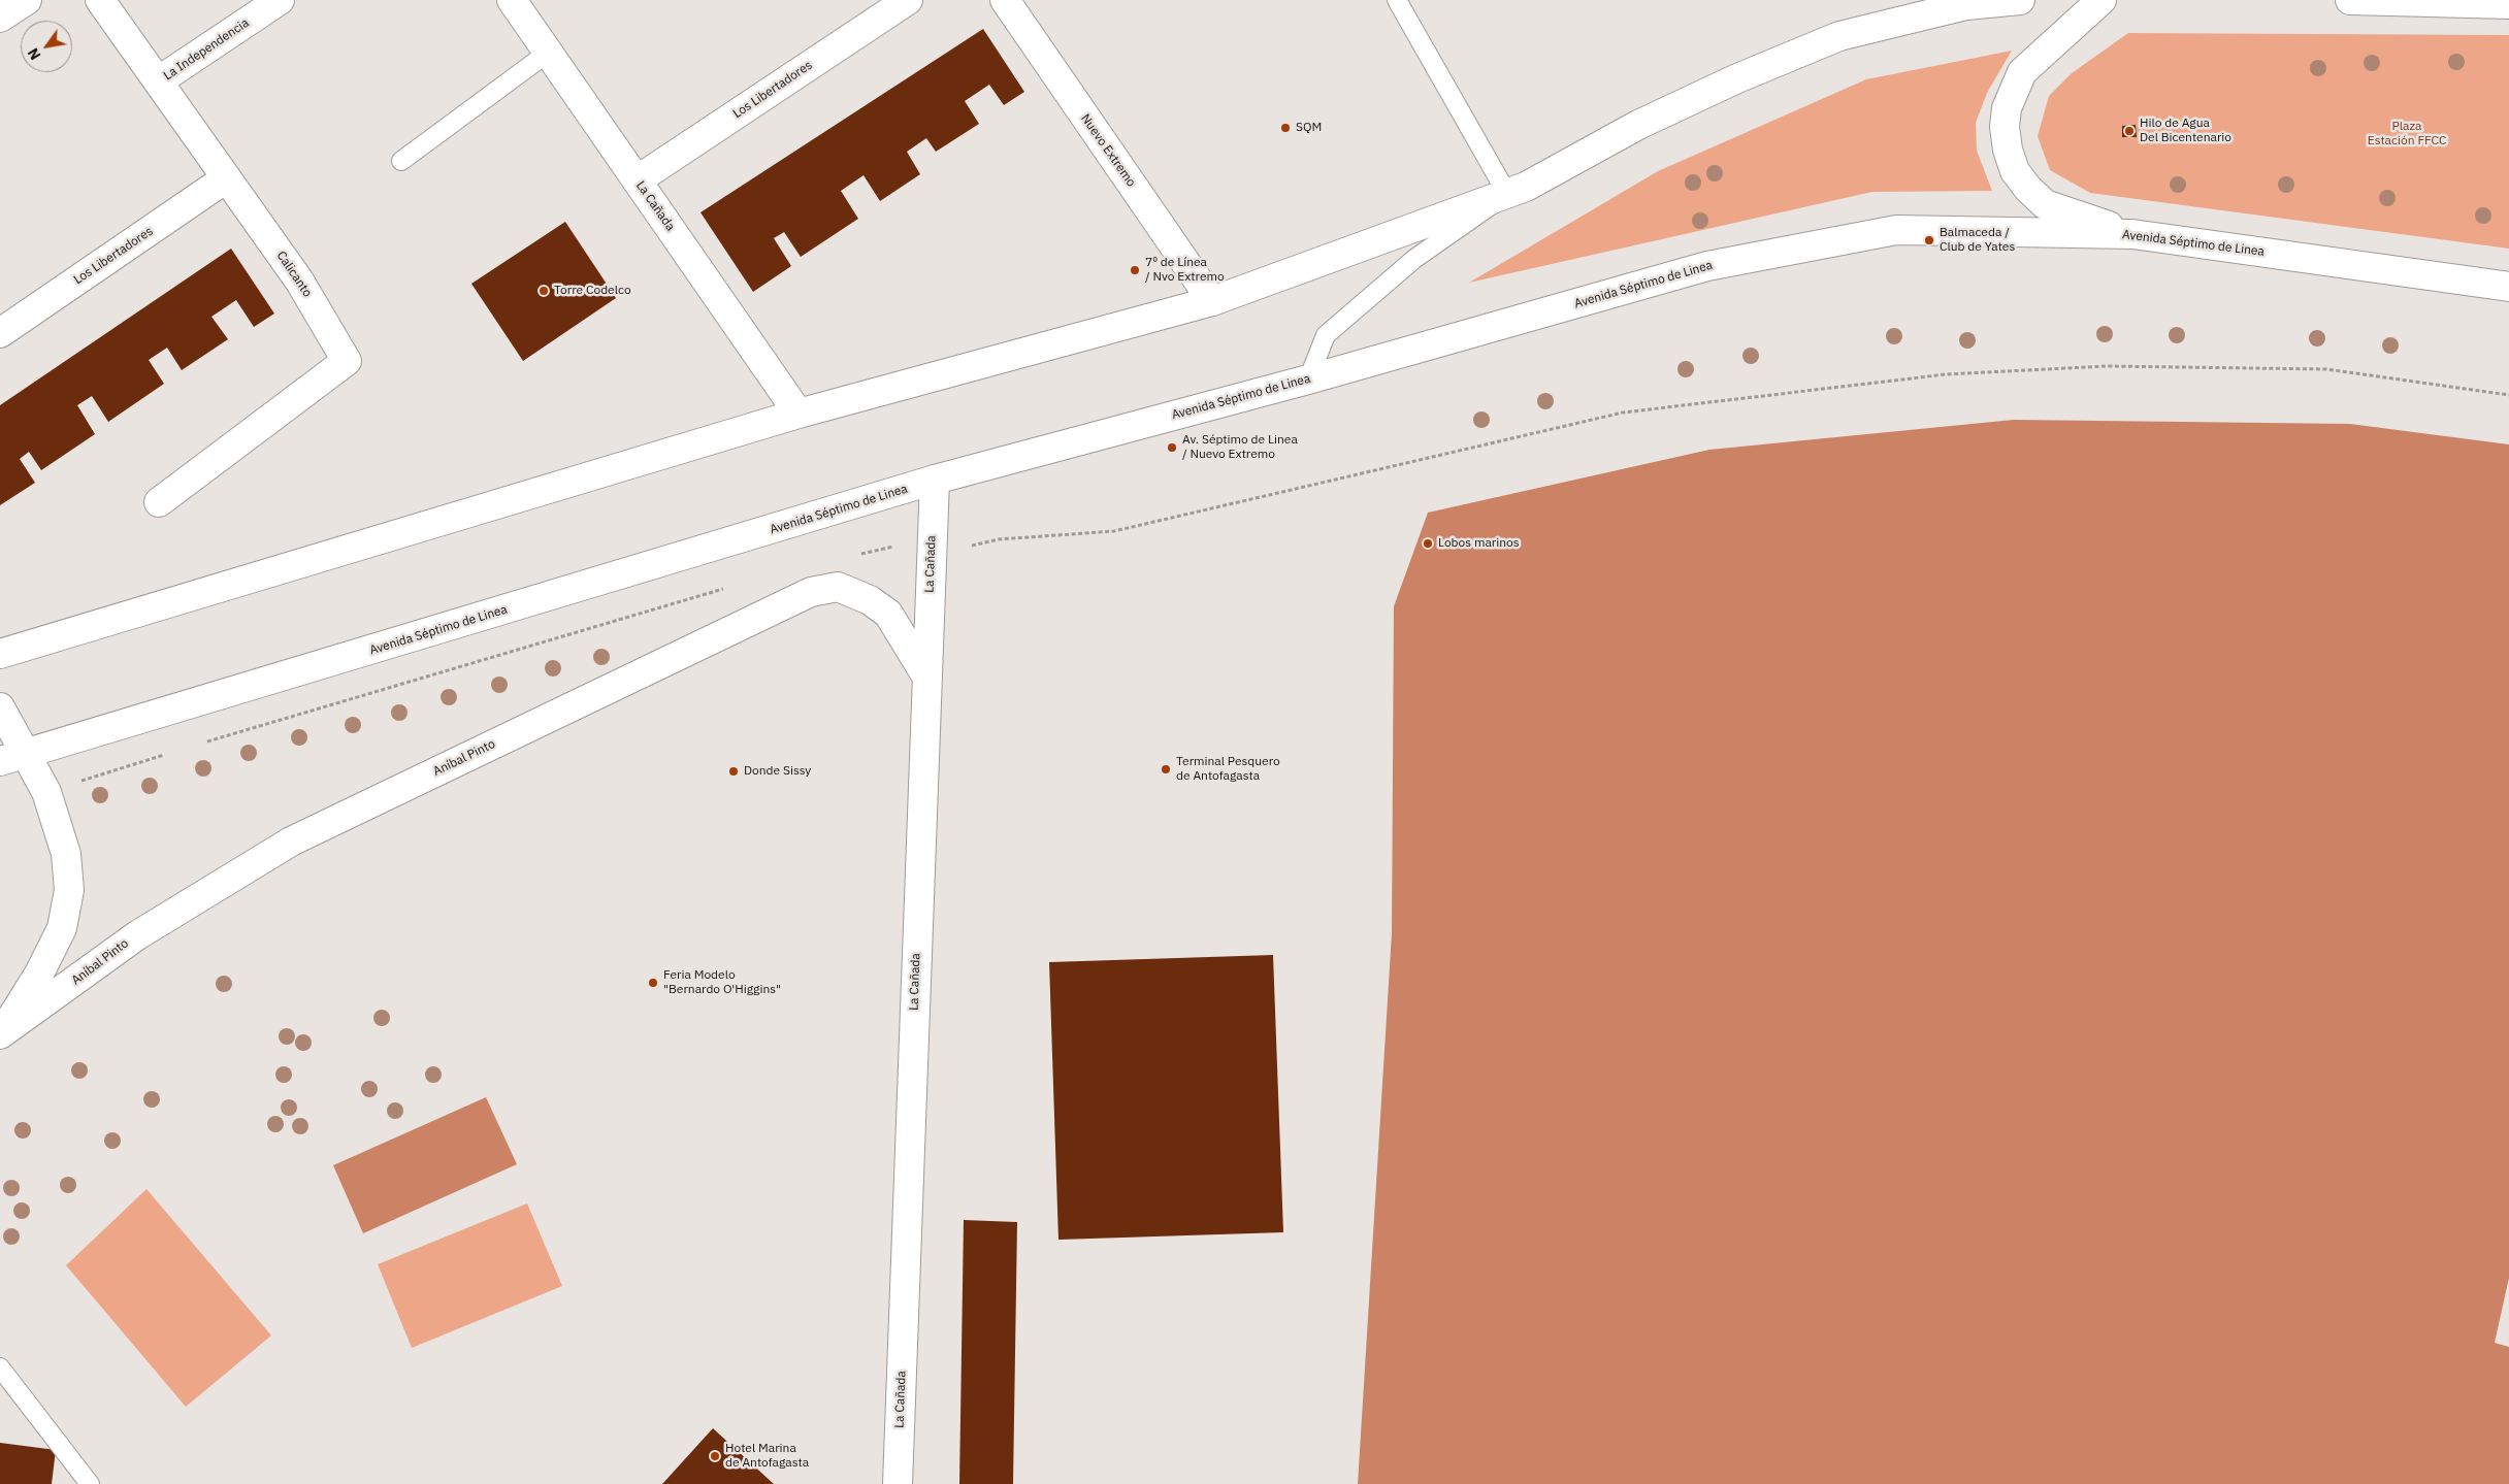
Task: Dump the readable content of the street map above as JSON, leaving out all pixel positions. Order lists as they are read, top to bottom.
{
  "streets": {
    "main road": [
      "La Independencia",
      "Los Libertadores",
      "Nuevo Extremo",
      "La Cañada",
      "Avenida Séptimo de Linea",
      "Calicanto",
      "Aníbal Pinto"
    ]
  },
  "crossings": [
    ["La Independencia", "Calicanto"],
    ["Los Libertadores", "La Cañada"],
    ["Los Libertadores", "Calicanto"],
    ["La Cañada", "Avenida Séptimo de Linea"],
    ["La Cañada", "Aníbal Pinto"],
    ["Avenida Séptimo de Linea", "Aníbal Pinto"]
  ],
  "parks": ["Plaza Estación FFCC"],
  "places": [
    "SQM",
    "Hilo de Agua Del Bicentenario",
    "Balmaceda / Club de Yates",
    "7º de Línea / Nvo Extremo",
    "Torre Codelco",
    "Av. Séptimo de Linea / Nuevo Extremo",
    "Lobos marinos",
    "Terminal Pesquero de Antofagasta",
    "Donde Sissy",
    "Feria Modelo \"Bernardo O'Higgins\"",
    "Hotel Marina de Antofagasta"
  ],
  "north": "bottom left"
}
